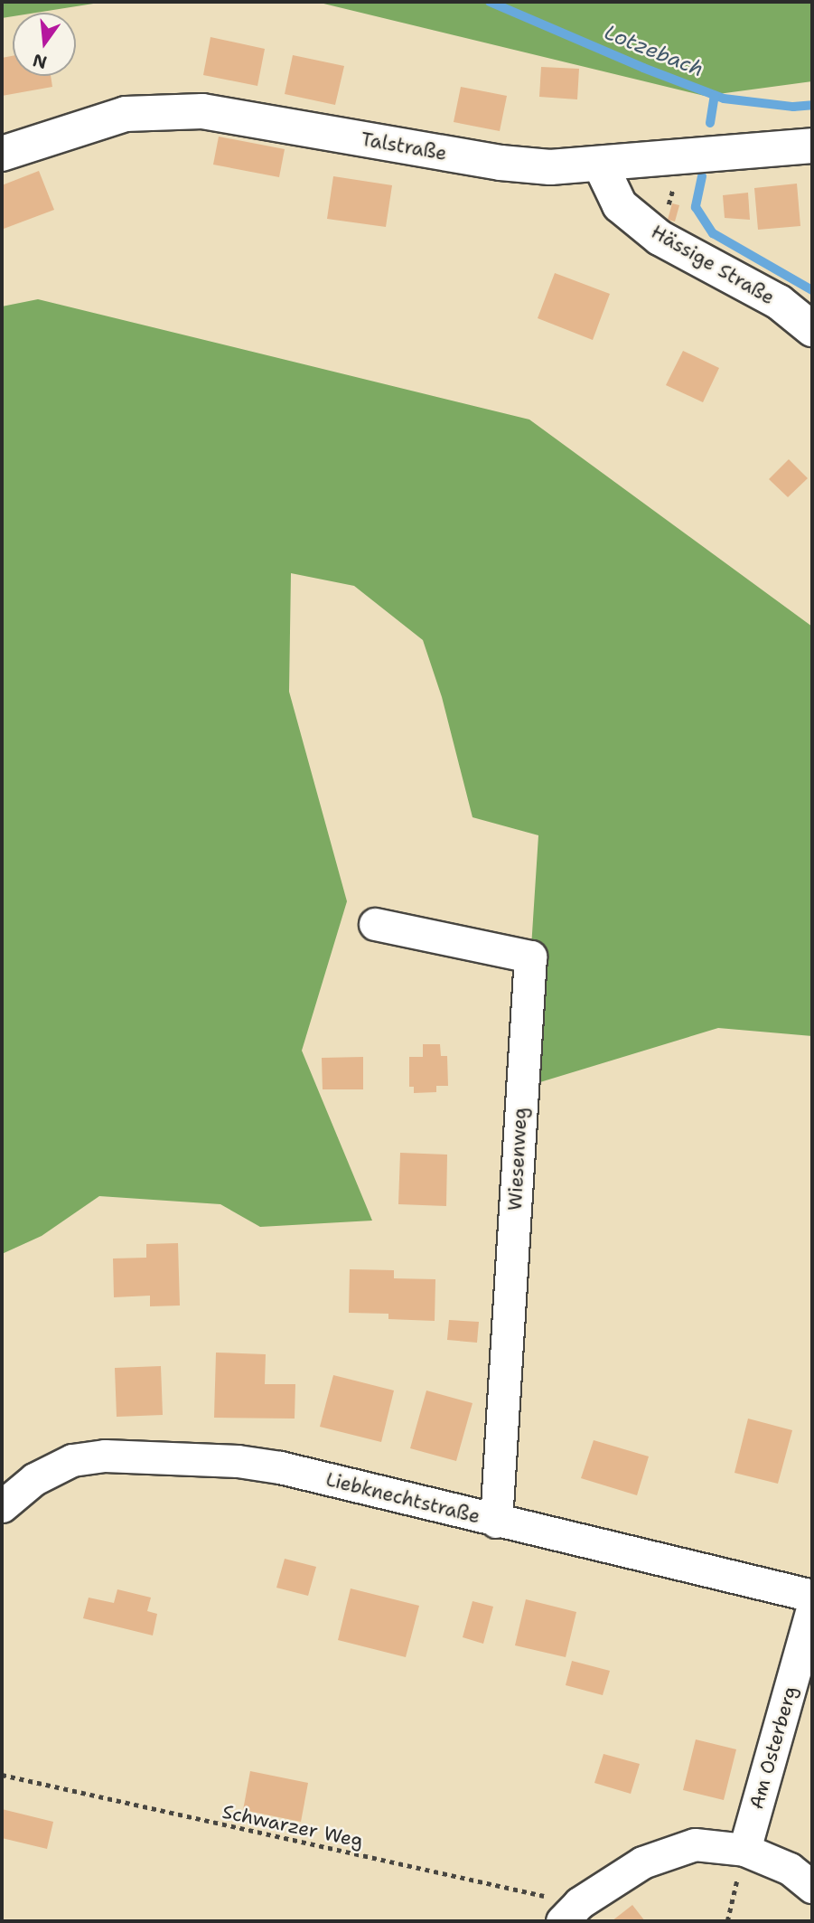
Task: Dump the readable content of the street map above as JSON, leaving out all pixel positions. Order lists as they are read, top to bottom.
{
  "streets": {
    "street": [
      "Talstraße",
      "Hässige Straße",
      "Wiesenweg",
      "Liebknechtstraße",
      "Am Osterberg"
    ],
    "path": ["Schwarzer Weg"]
  },
  "crossings": [
    ["Talstraße", "Hässige Straße"],
    ["Wiesenweg", "Liebknechtstraße"]
  ],
  "water": ["Lotzebach"],
  "north": "bottom"
}
